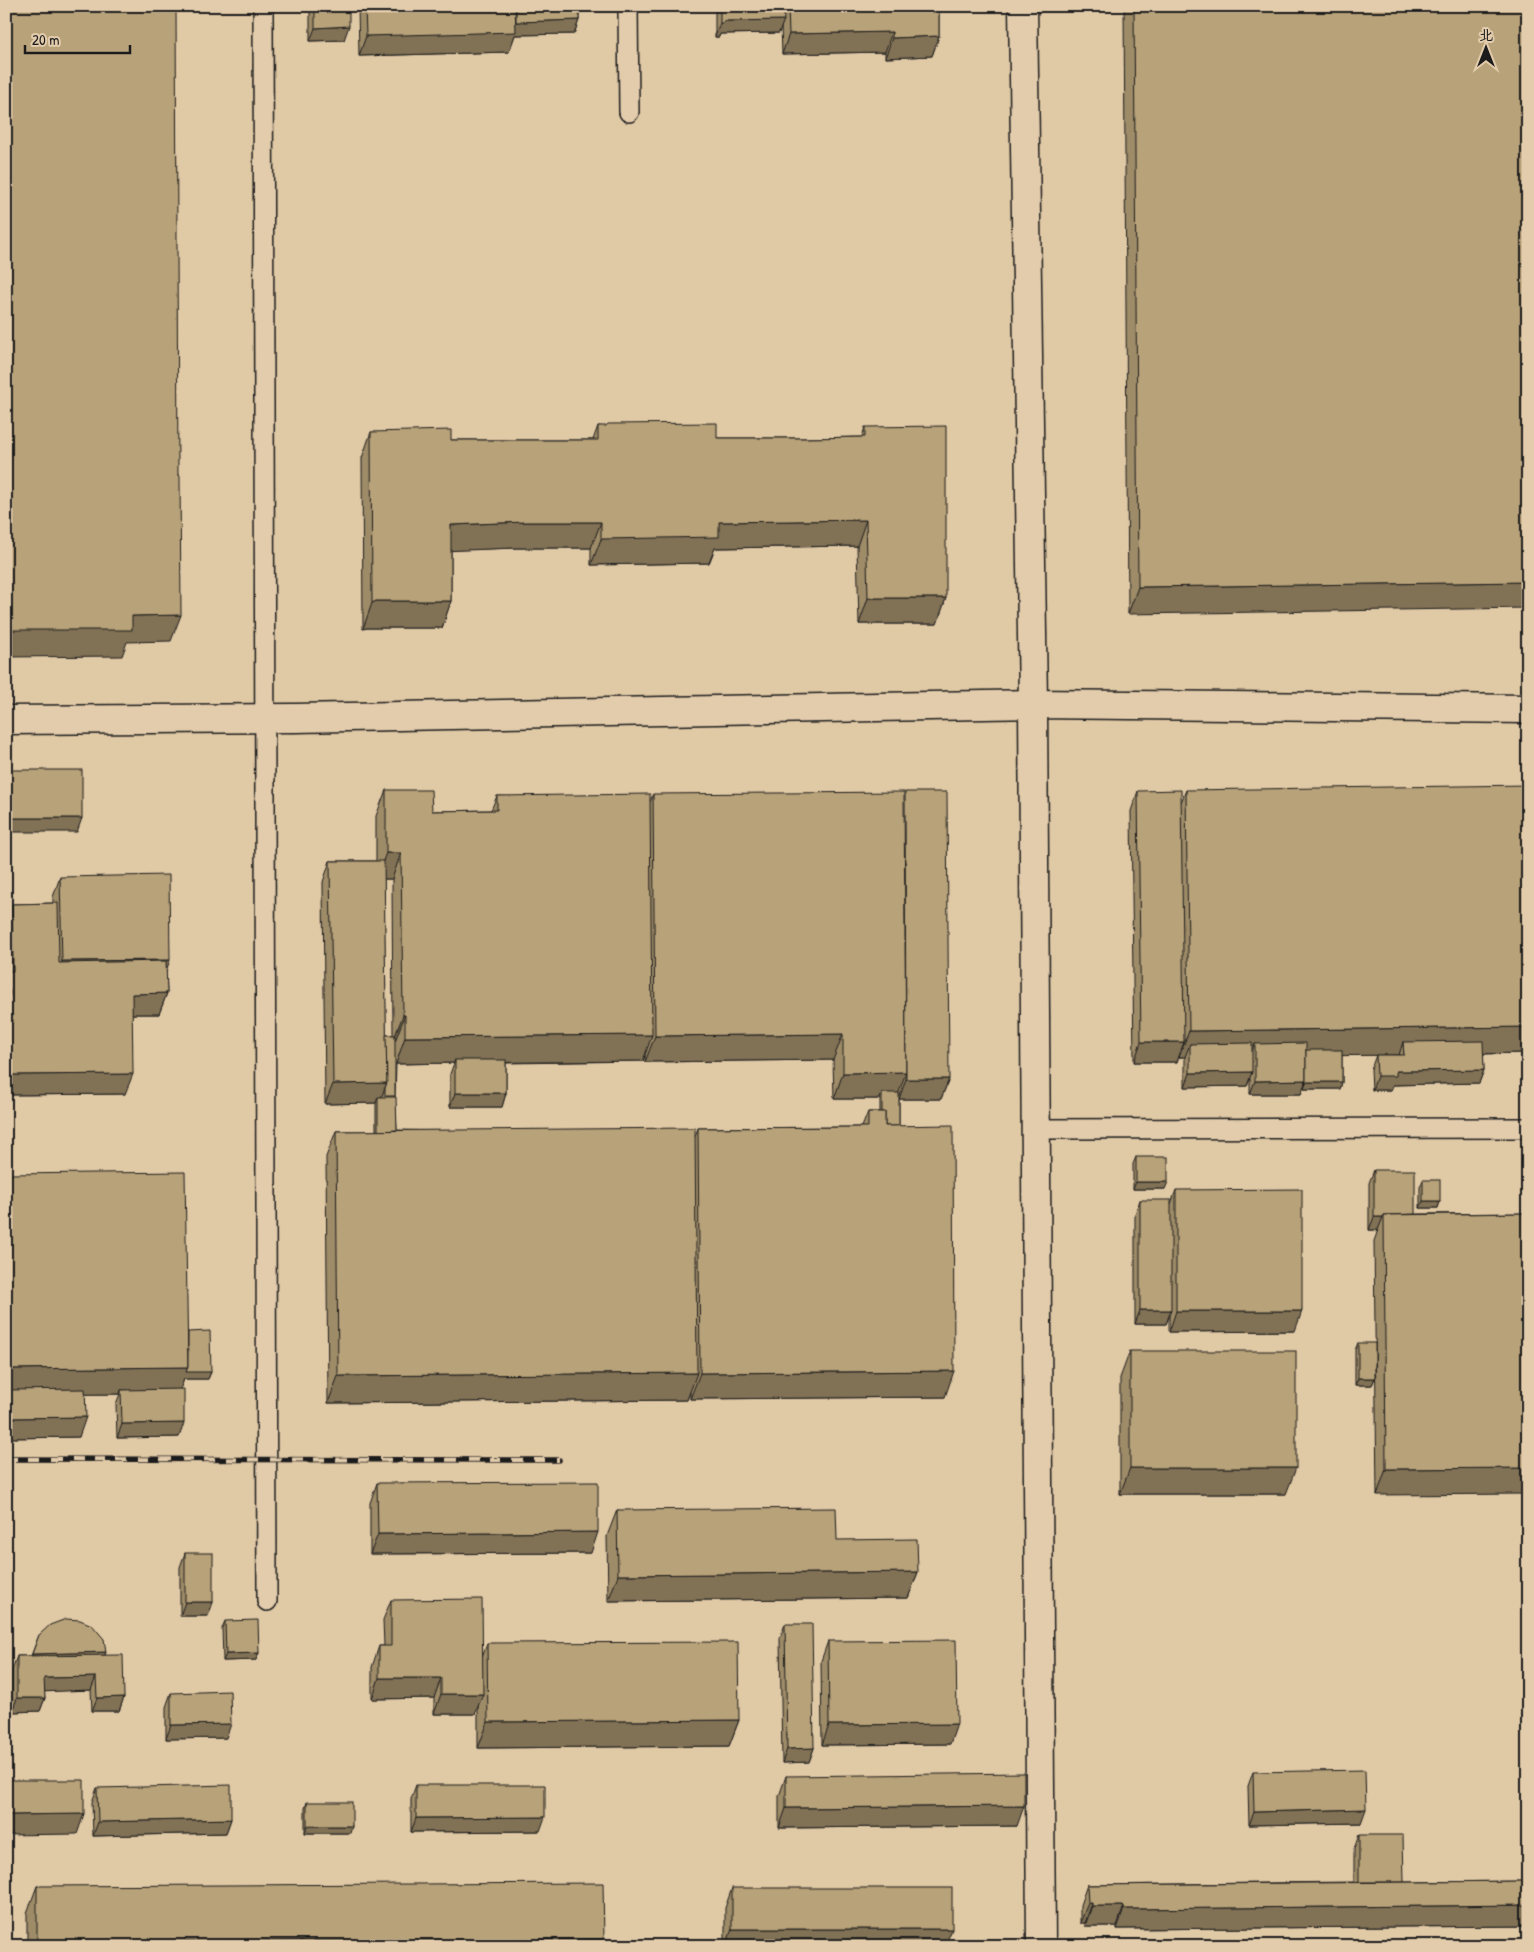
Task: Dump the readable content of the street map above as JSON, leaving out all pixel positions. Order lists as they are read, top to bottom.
{
  "scale_bar": "20 m",
  "north": "top"
}
